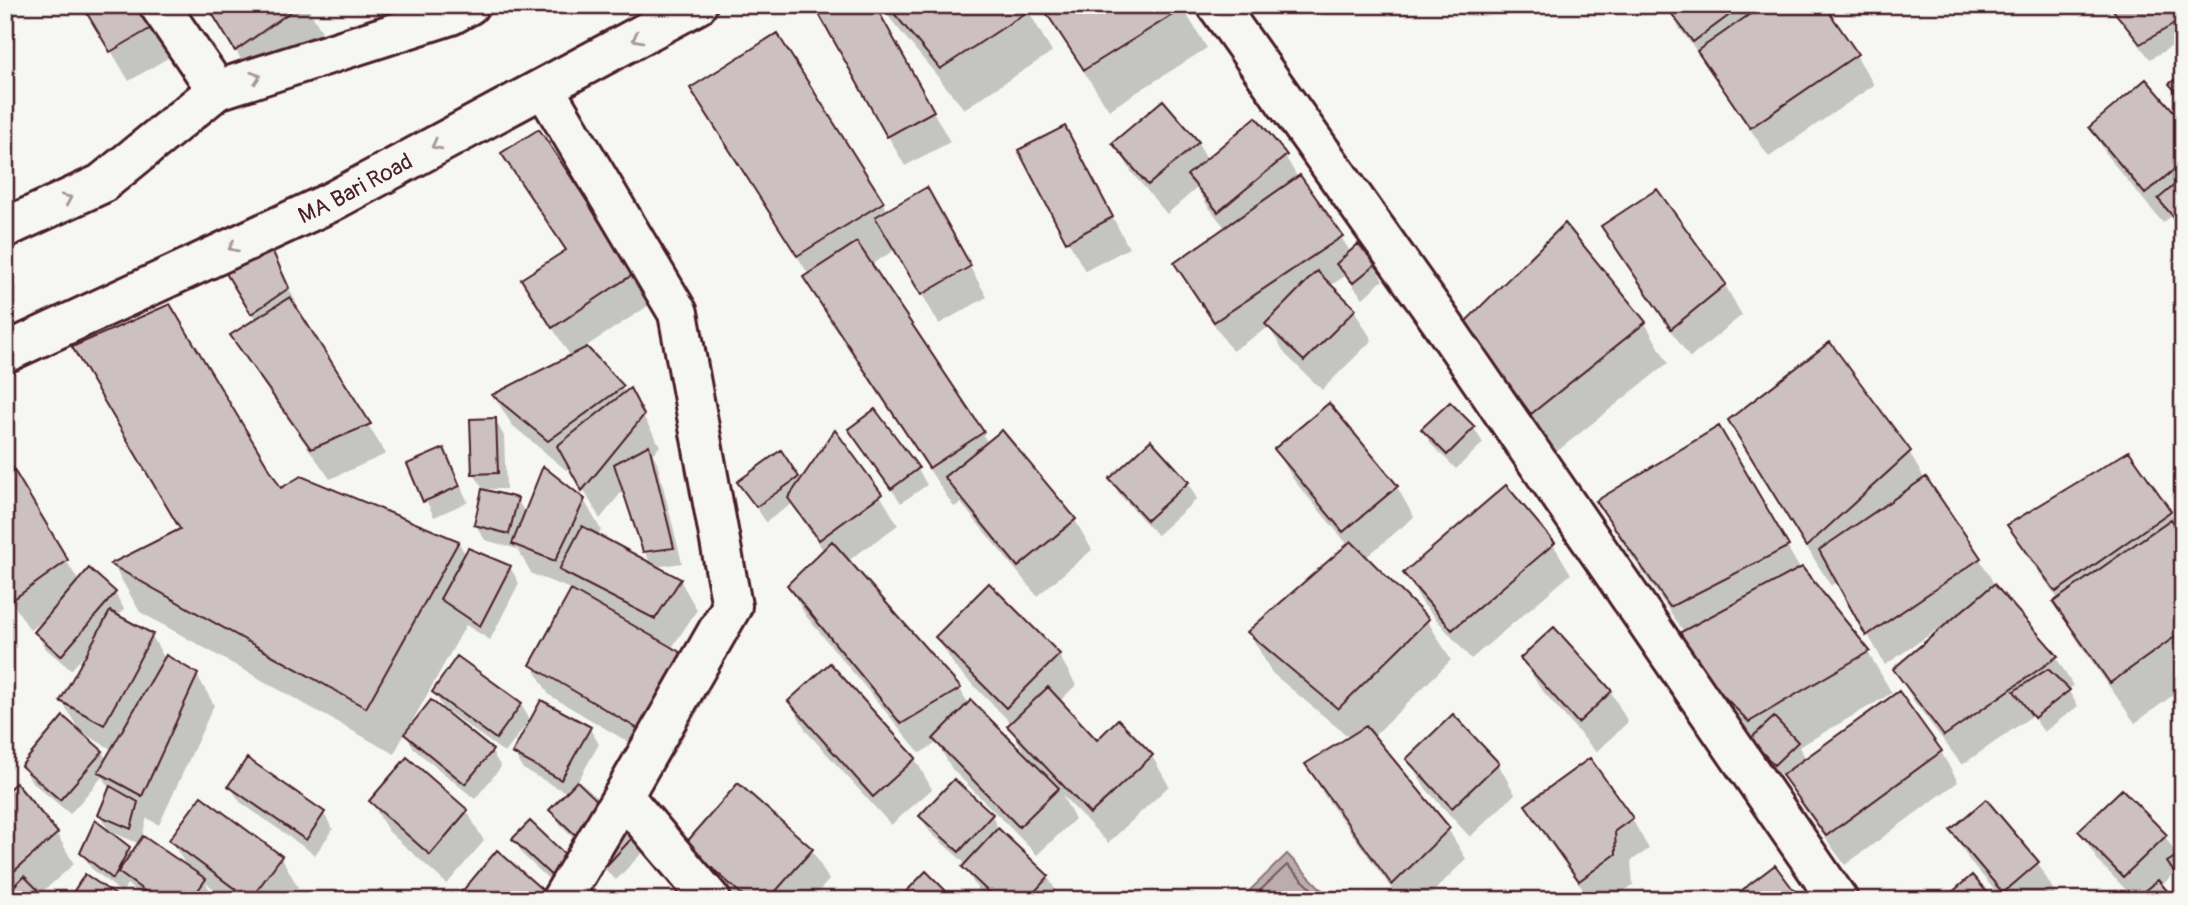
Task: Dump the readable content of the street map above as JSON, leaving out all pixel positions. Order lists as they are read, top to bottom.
{
  "streets": {
    "street": ["MA Bari Road"]
  }
}
